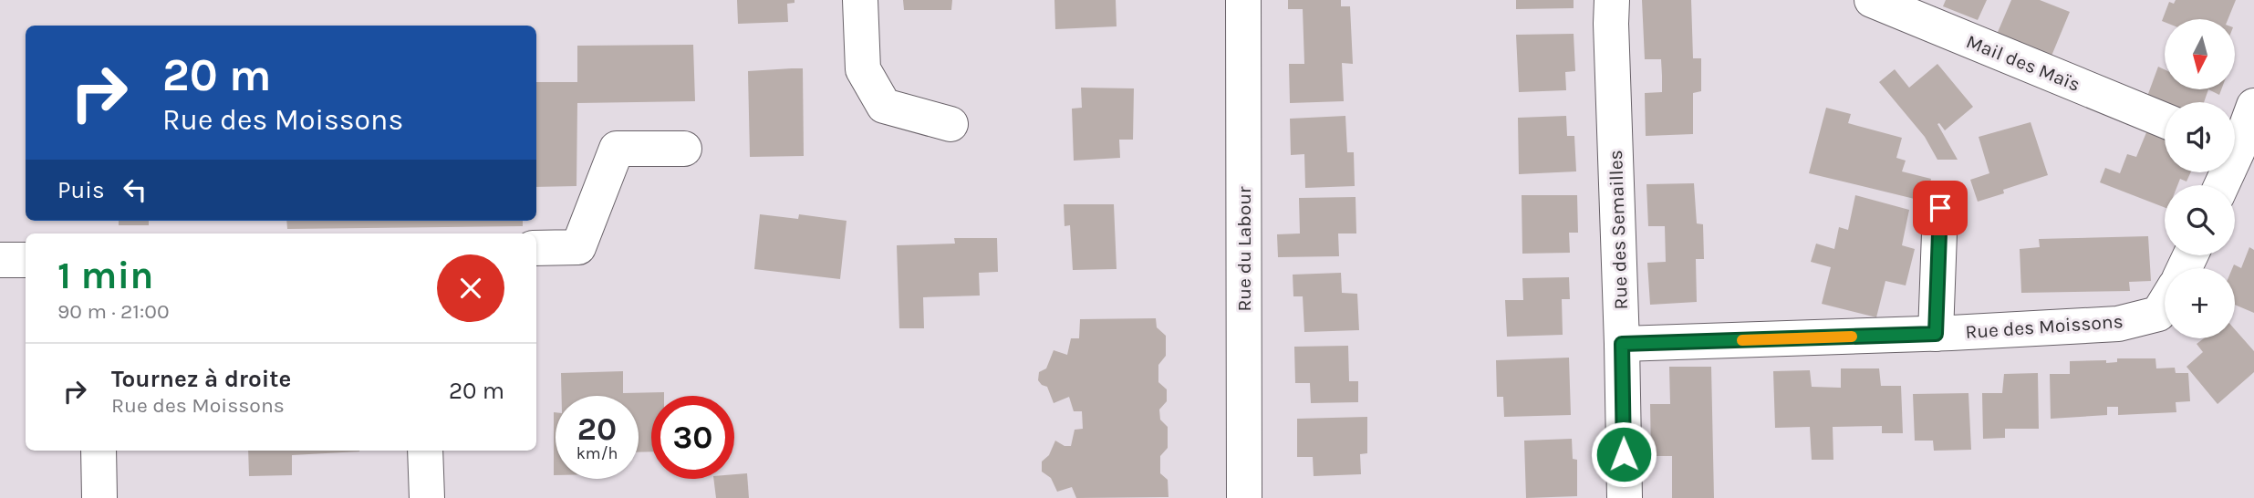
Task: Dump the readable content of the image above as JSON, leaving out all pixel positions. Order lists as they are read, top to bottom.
{
  "streets": {
    "street": [
      "Mail des Maïs",
      "Rue des Semailles",
      "Rue du Labour",
      "Rue des Moissons"
    ]
  },
  "crossings": [
    ["Rue des Semailles", "Rue des Moissons"]
  ],
  "north": "bottom",
  "page": {
    "map_buttons": "+",
    "turn": ["20 m", "Rue des Moissons"],
    "then": "Puis",
    "heading": ["1 min", "90 m · 21:00"],
    "list": [
      {
        "name": "Tournez à droite",
        "note": "Rue des Moissons",
        "value": "20 m"
      }
    ],
    "speed": "20 km/h",
    "limit": "30"
  }
}
